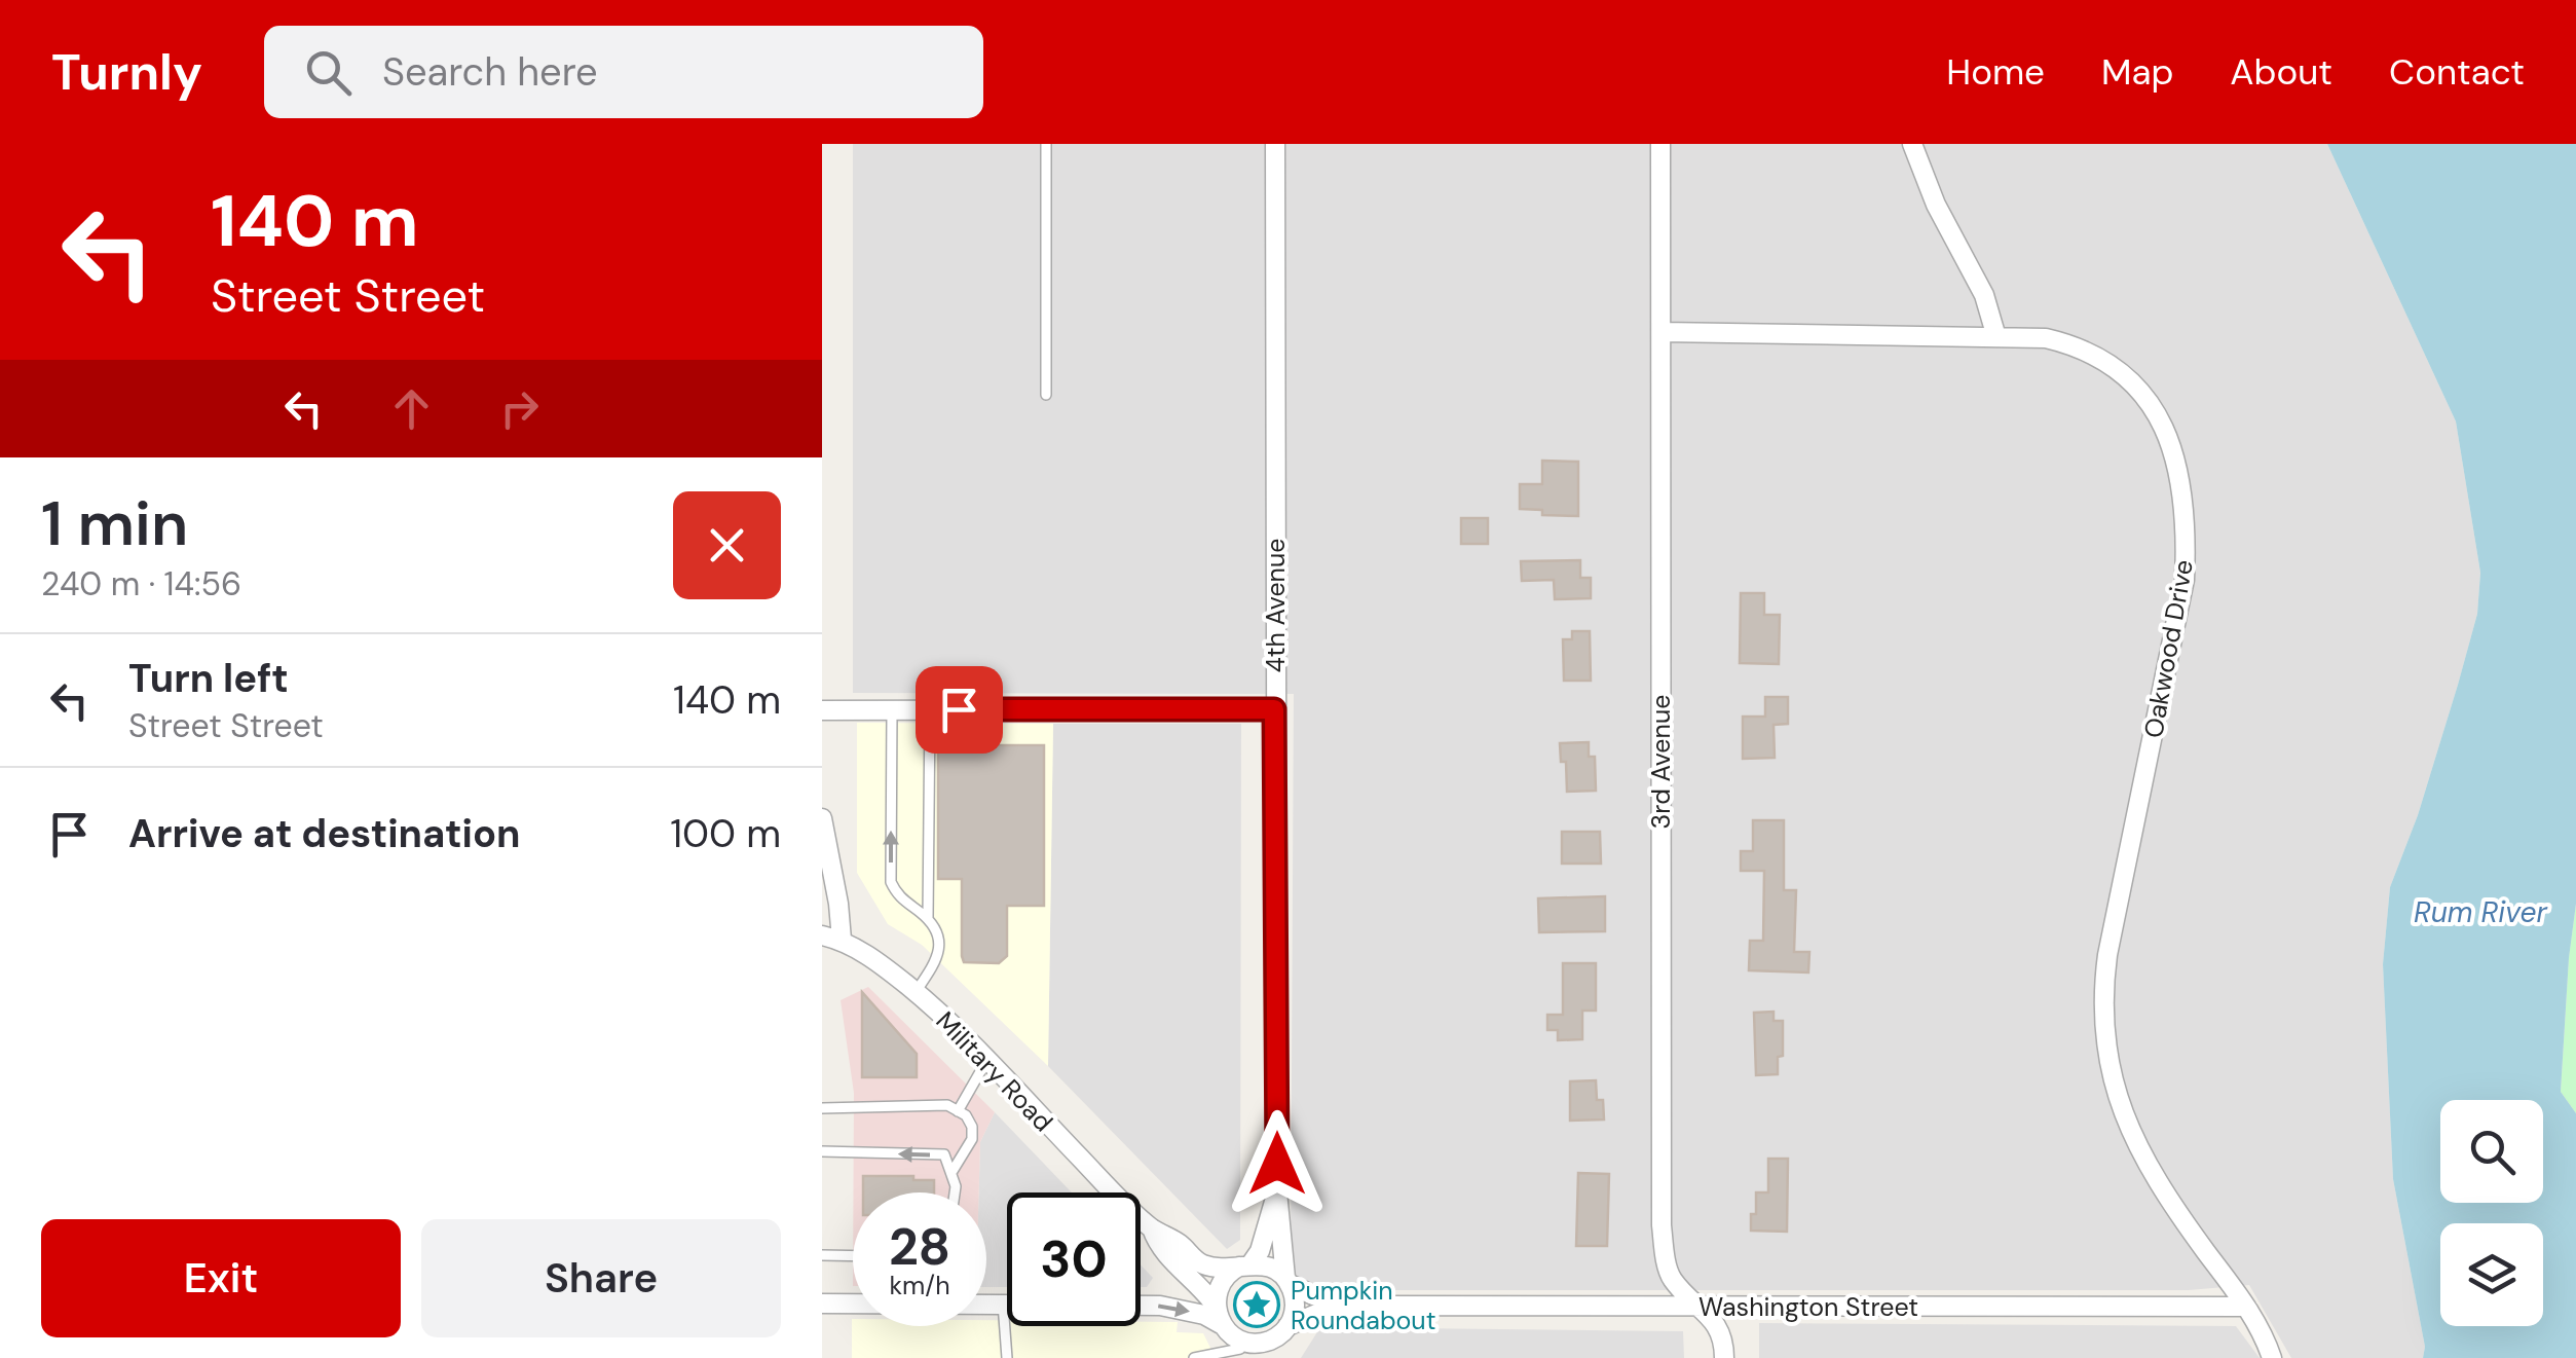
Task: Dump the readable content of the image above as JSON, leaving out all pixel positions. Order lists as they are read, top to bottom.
{
  "streets": {
    "street": [
      "4th Avenue",
      "Oakwood Drive",
      "3rd Avenue",
      "Military Road",
      "Washington Street"
    ]
  },
  "crossings": [
    ["4th Avenue", "Military Road"],
    ["4th Avenue", "Washington Street"],
    ["Oakwood Drive", "3rd Avenue"],
    ["Oakwood Drive", "Washington Street"],
    ["3rd Avenue", "Washington Street"],
    ["Military Road", "Washington Street"]
  ],
  "water": ["Rum River"],
  "places": {
    "place": ["Pumpkin Roundabout"]
  },
  "page": {
    "header": "Turnly",
    "search": "Search here",
    "nav": [
      "Home",
      "Map",
      "About",
      "Contact"
    ],
    "turn": ["140 m", "Street Street"],
    "heading": ["1 min", "240 m · 14:56"],
    "list": [
      {
        "name": "Turn left",
        "note": "Street Street",
        "value": "140 m"
      },
      {
        "name": "Arrive at destination",
        "value": "100 m"
      }
    ],
    "speed": "28 km/h",
    "limit": "30",
    "buttons": ["Exit", "Share"]
  }
}
